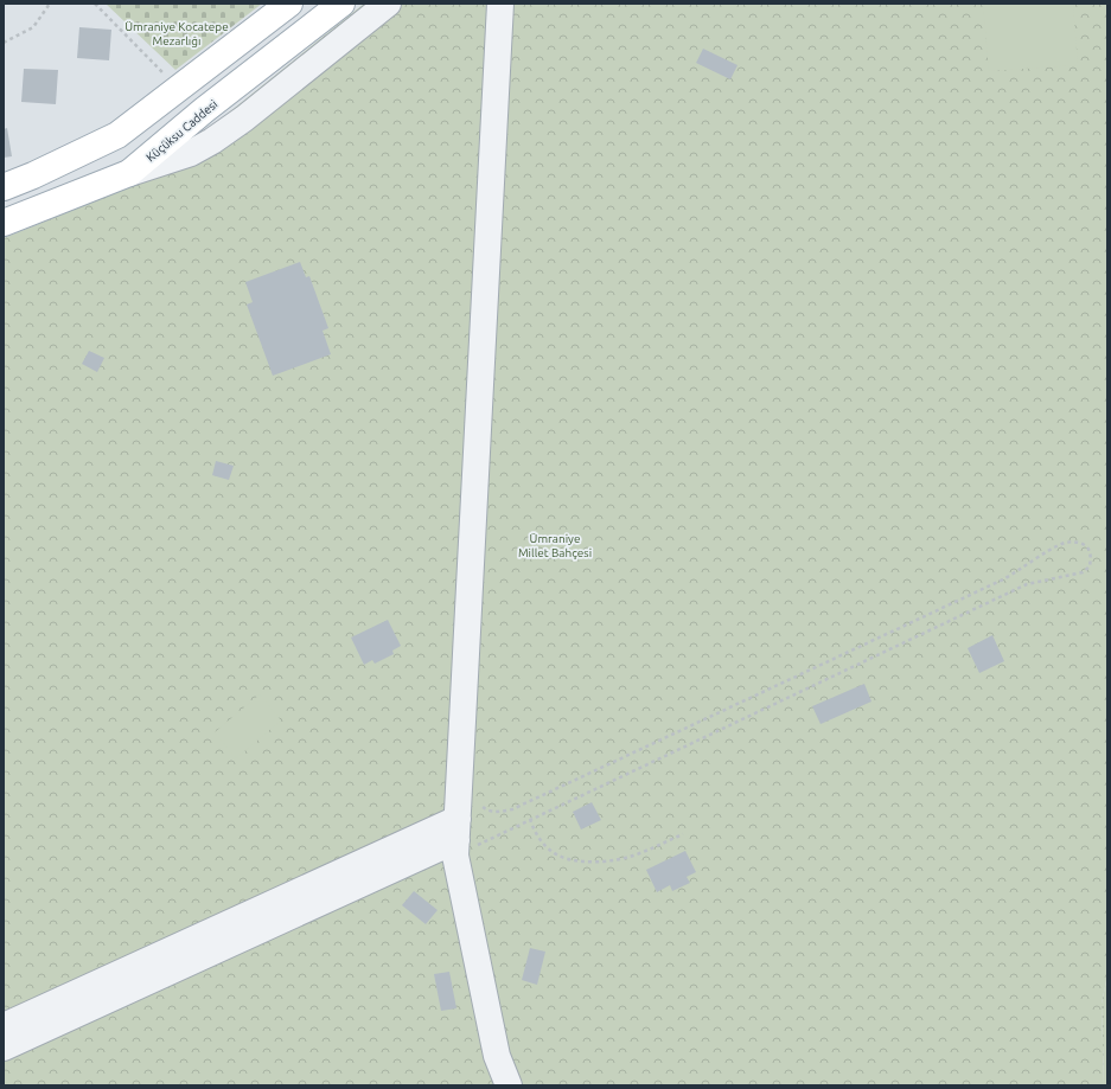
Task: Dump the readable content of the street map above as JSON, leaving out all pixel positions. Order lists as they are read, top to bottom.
{
  "streets": {
    "main road": ["Küçüksu Caddesi"]
  },
  "parks": ["Ümraniye Kocatepe Mezarlığı", "Ümraniye Millet Bahçesi"]
}
